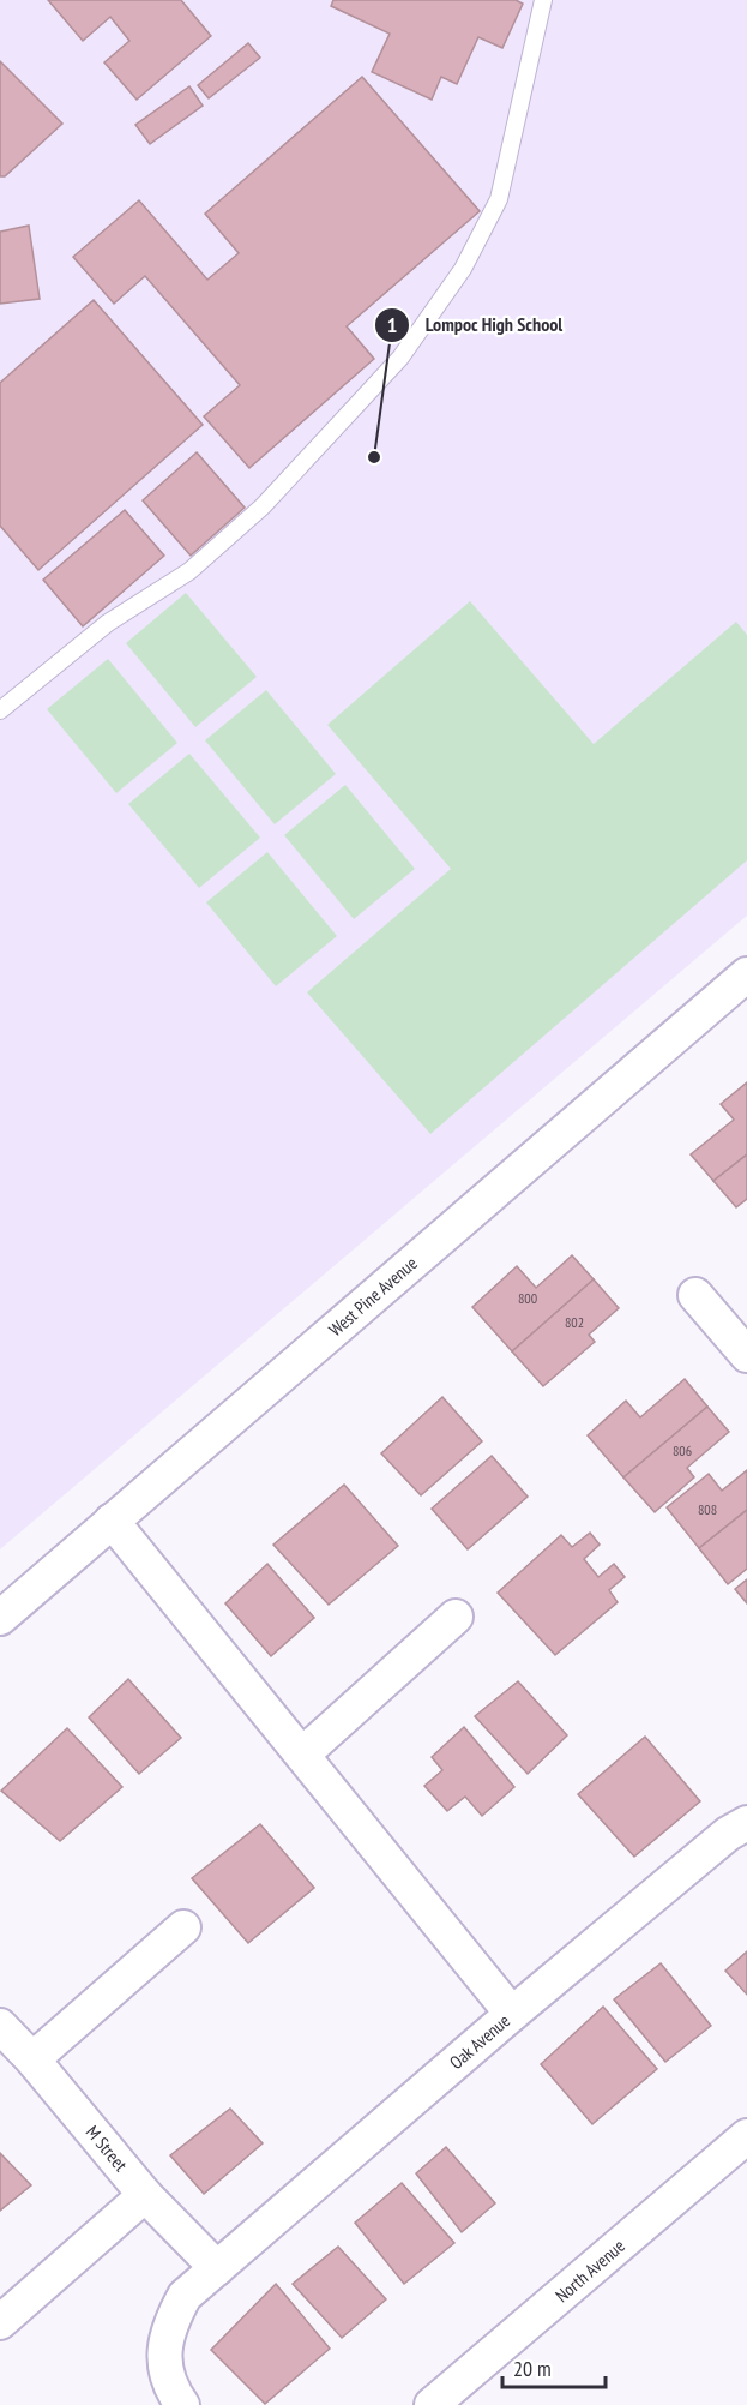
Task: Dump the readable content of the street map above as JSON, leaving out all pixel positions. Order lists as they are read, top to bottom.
{
  "streets": {
    "street": [
      "West Pine Avenue",
      "Oak Avenue",
      "M Street",
      "North Avenue"
    ]
  },
  "crossings": [
    ["Oak Avenue", "M Street"]
  ],
  "places": ["Lompoc High School"],
  "house_numbers": [
    "800",
    "802",
    "806",
    "808"
  ],
  "scale_bar": "20 m"
}
